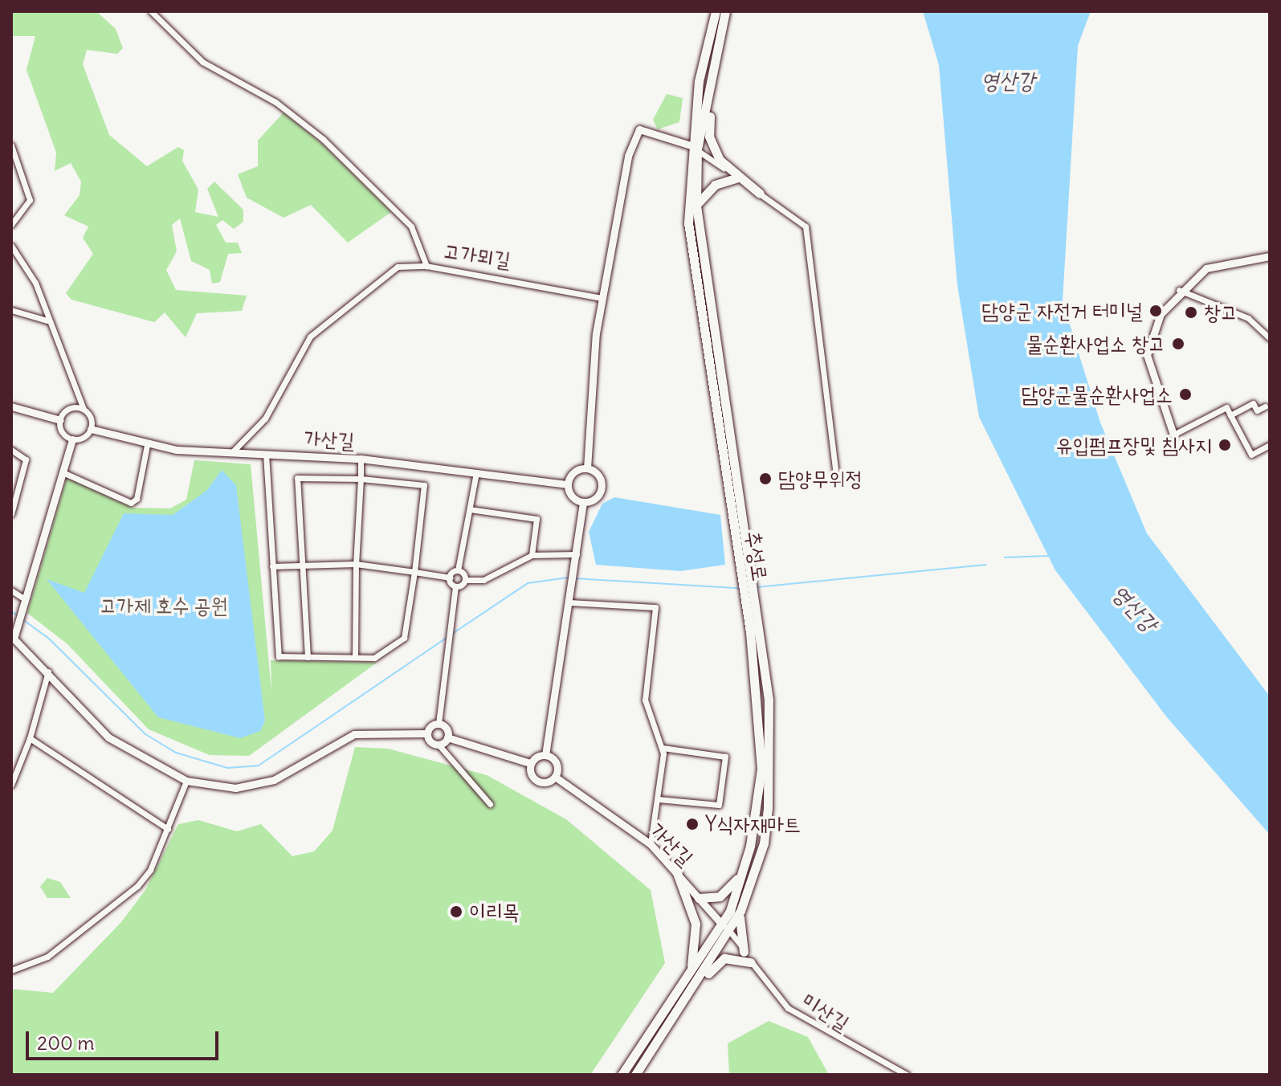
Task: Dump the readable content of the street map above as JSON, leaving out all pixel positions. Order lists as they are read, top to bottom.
{
  "streets": {
    "main road": ["추성로"],
    "street": ["고가뫼길", "가산길", "미산길"]
  },
  "crossings": [
    ["가산길", "추성로"],
    ["가산길", "미산길"],
    ["추성로", "미산길"]
  ],
  "water": ["영산강"],
  "parks": ["고가제 호수 공원"],
  "places": [
    "담양군 자전거 터미널",
    "창고",
    "물순환사업소 창고",
    "담양군물순환사업소",
    "유입펌프장및 침사지",
    "담양무위정",
    "Y식자재마트",
    "이리목"
  ],
  "scale_bar": "200 m"
}
